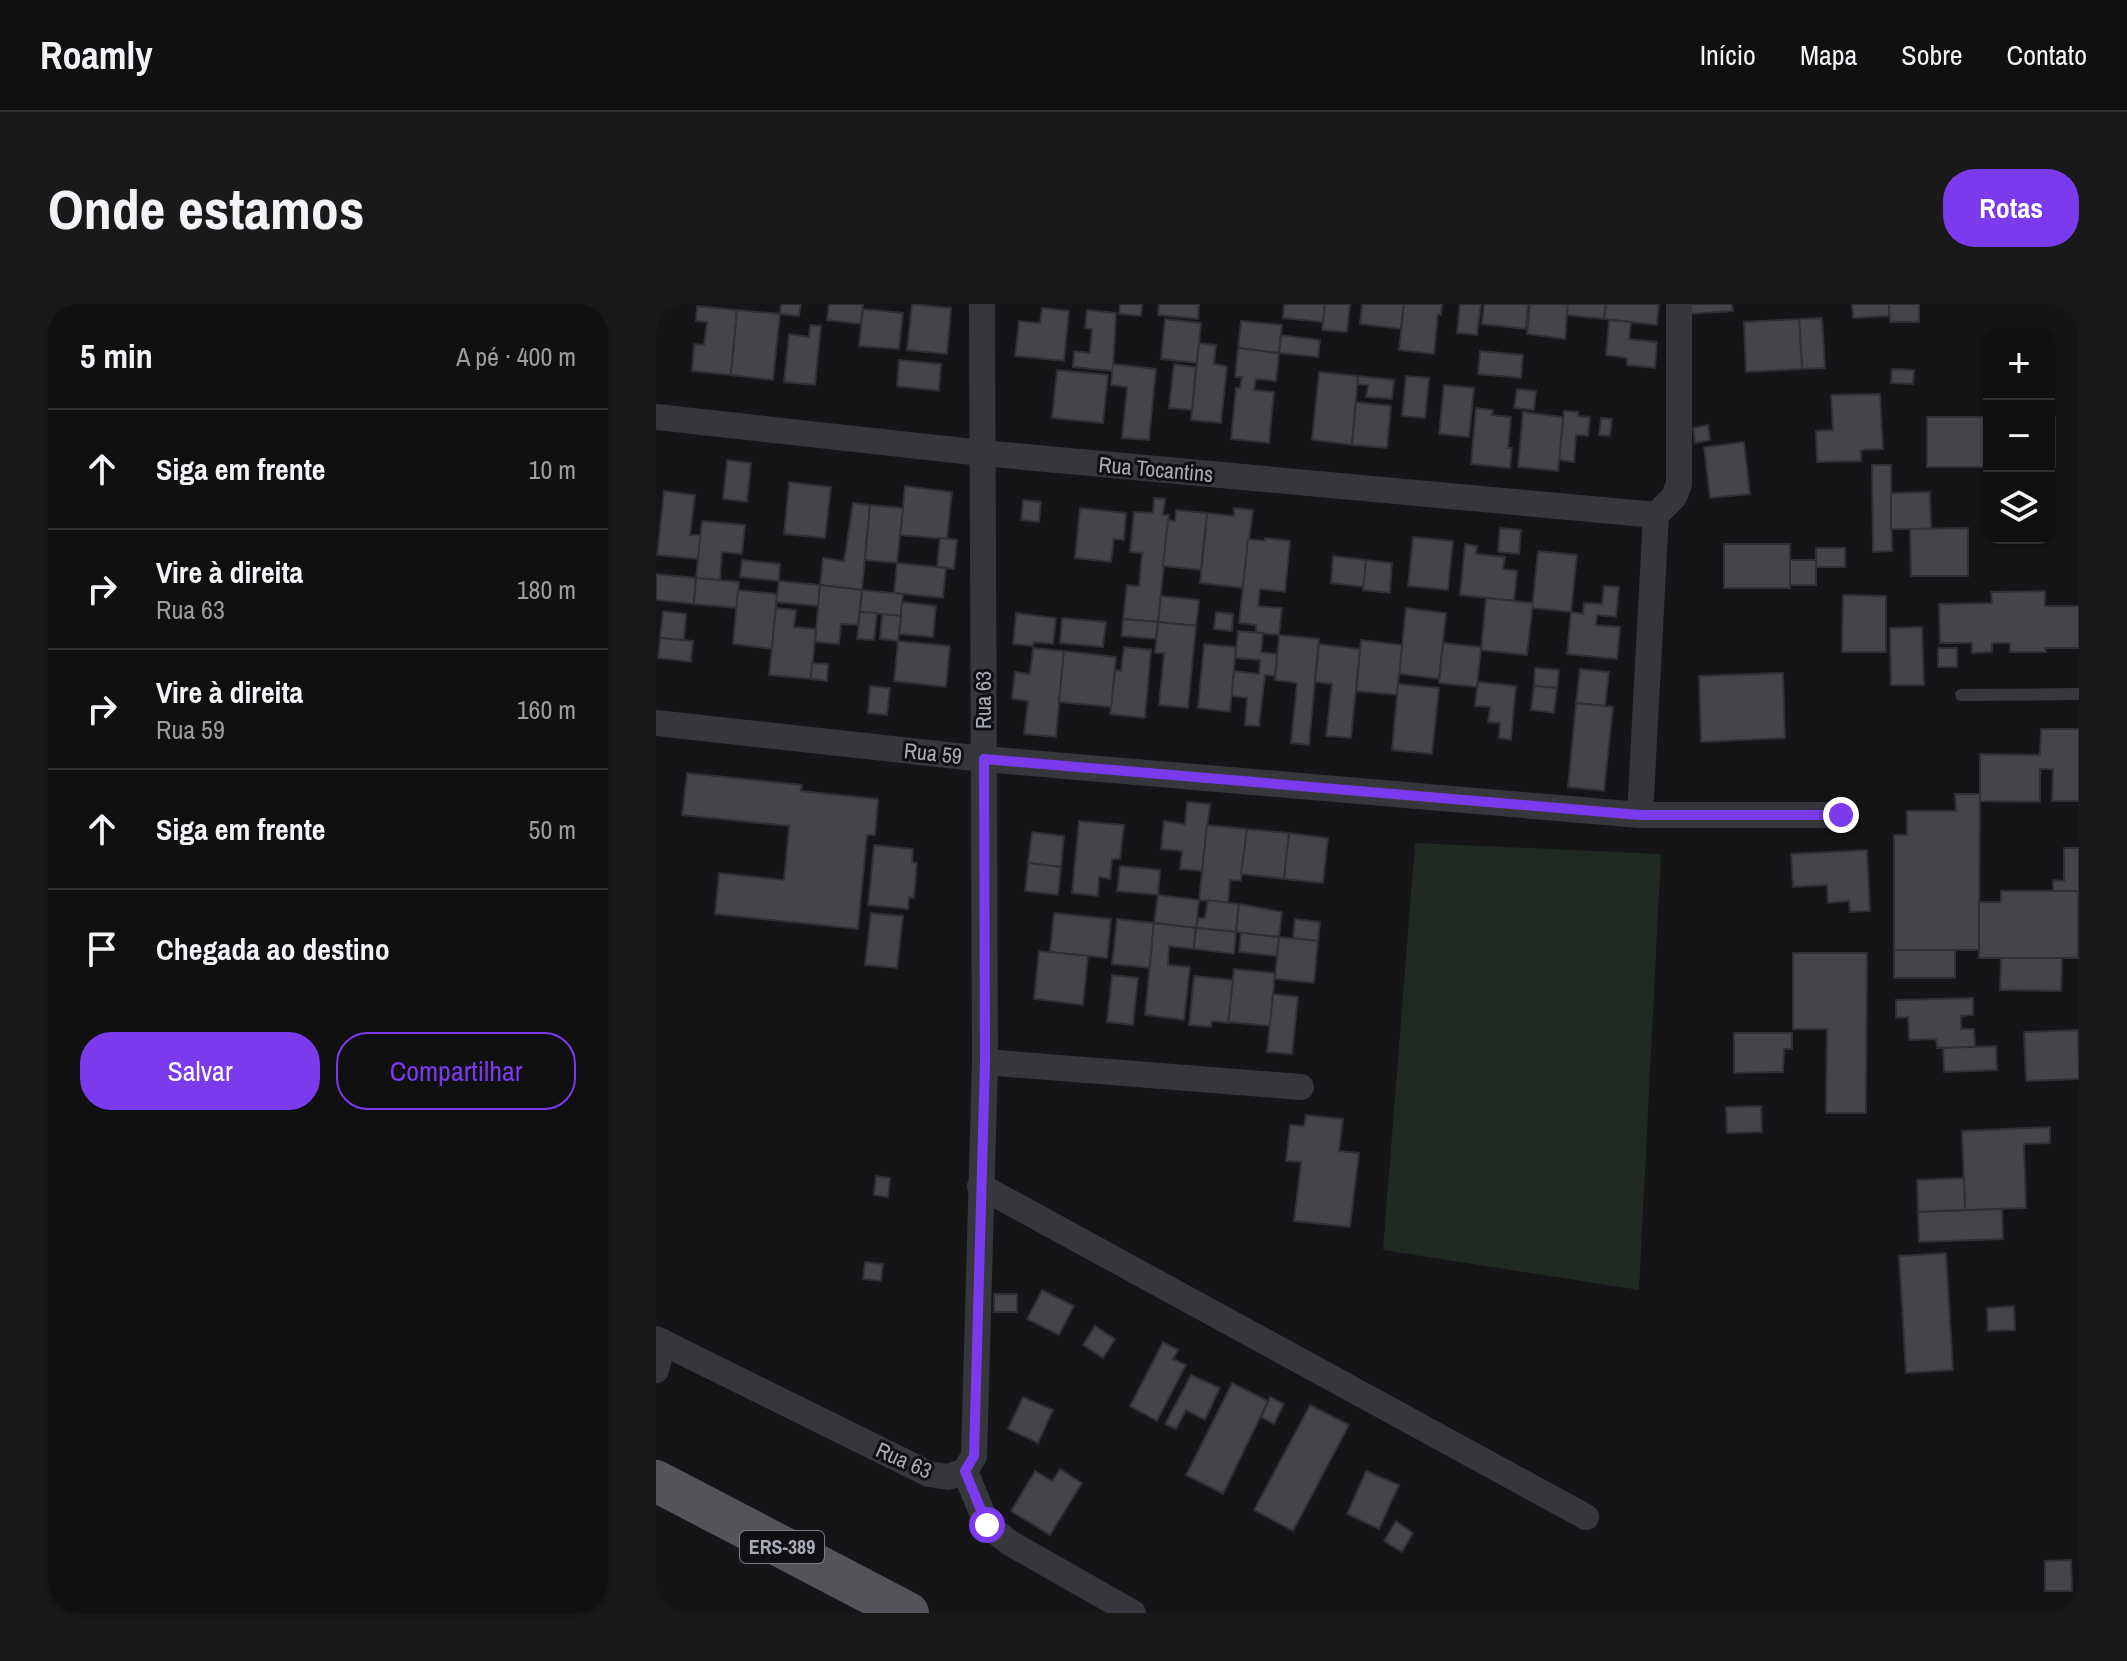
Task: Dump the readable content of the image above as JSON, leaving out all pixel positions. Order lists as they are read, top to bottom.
{
  "streets": {
    "main road": ["ERS-389"],
    "street": ["Rua Tocantins", "Rua 63", "Rua 59"]
  },
  "crossings": [
    ["Rua Tocantins", "Rua 63"],
    ["Rua 63", "Rua 59"]
  ],
  "page": {
    "header": "Roamly",
    "nav": [
      "Início",
      "Mapa",
      "Sobre",
      "Contato"
    ],
    "buttons": [
      "Rotas",
      ["Salvar", "Compartilhar"]
    ],
    "title": "Onde estamos",
    "heading": ["5 min", "A pé · 400 m"],
    "map_buttons": ["+", "−"],
    "list": [
      ["Siga em frente", "10 m"],
      ["Vire à direita", "Rua 63", "180 m"],
      ["Vire à direita", "Rua 59", "160 m"],
      ["Siga em frente", "50 m"],
      "Chegada ao destino"
    ]
  }
}
